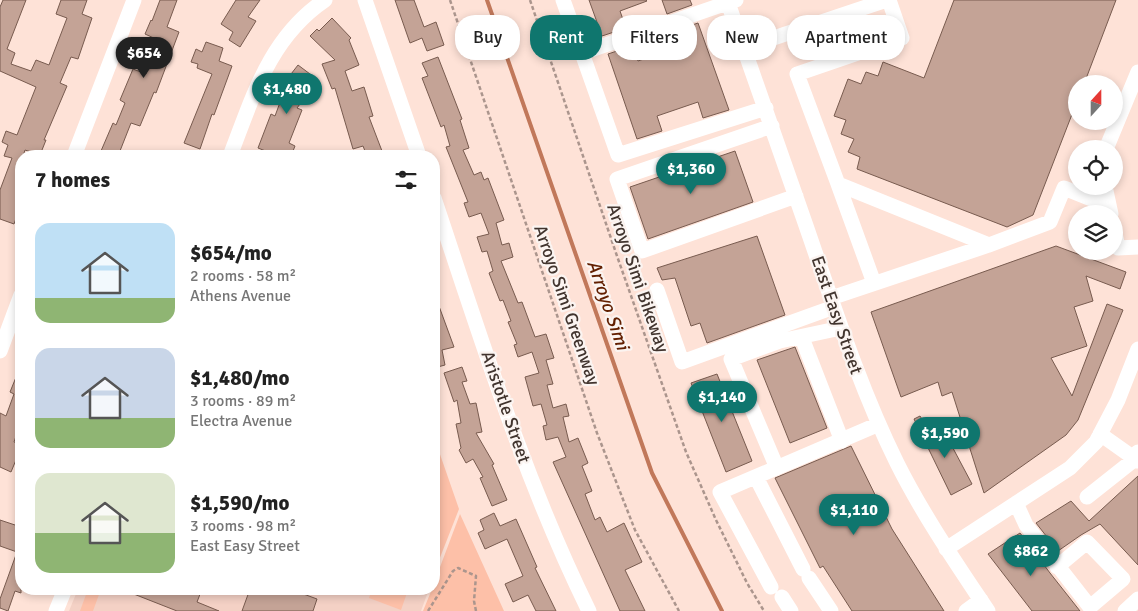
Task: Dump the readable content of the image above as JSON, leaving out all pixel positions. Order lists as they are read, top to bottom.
{
  "streets": {
    "street": ["East Easy Street", "Aristotle Street"],
    "path": ["Arroyo Simi Bikeway", "Arroyo Simi Greenway"]
  },
  "water": ["Arroyo Simi"],
  "north": "top",
  "page": {
    "chip": [
      "Buy",
      "Rent",
      "Filters",
      "New",
      "Apartment"
    ],
    "price": [
      "$654",
      "$1,480",
      "$1,360",
      "$1,140",
      "$1,590",
      "$1,110",
      "$862"
    ],
    "heading": "7 homes",
    "list": [
      {
        "name": "$654/mo",
        "note": "2 rooms · 58 m² · Athens Avenue"
      },
      {
        "name": "$1,480/mo",
        "note": "3 rooms · 89 m² · Electra Avenue"
      },
      {
        "name": "$1,590/mo",
        "note": "3 rooms · 98 m² · East Easy Street"
      }
    ]
  }
}
